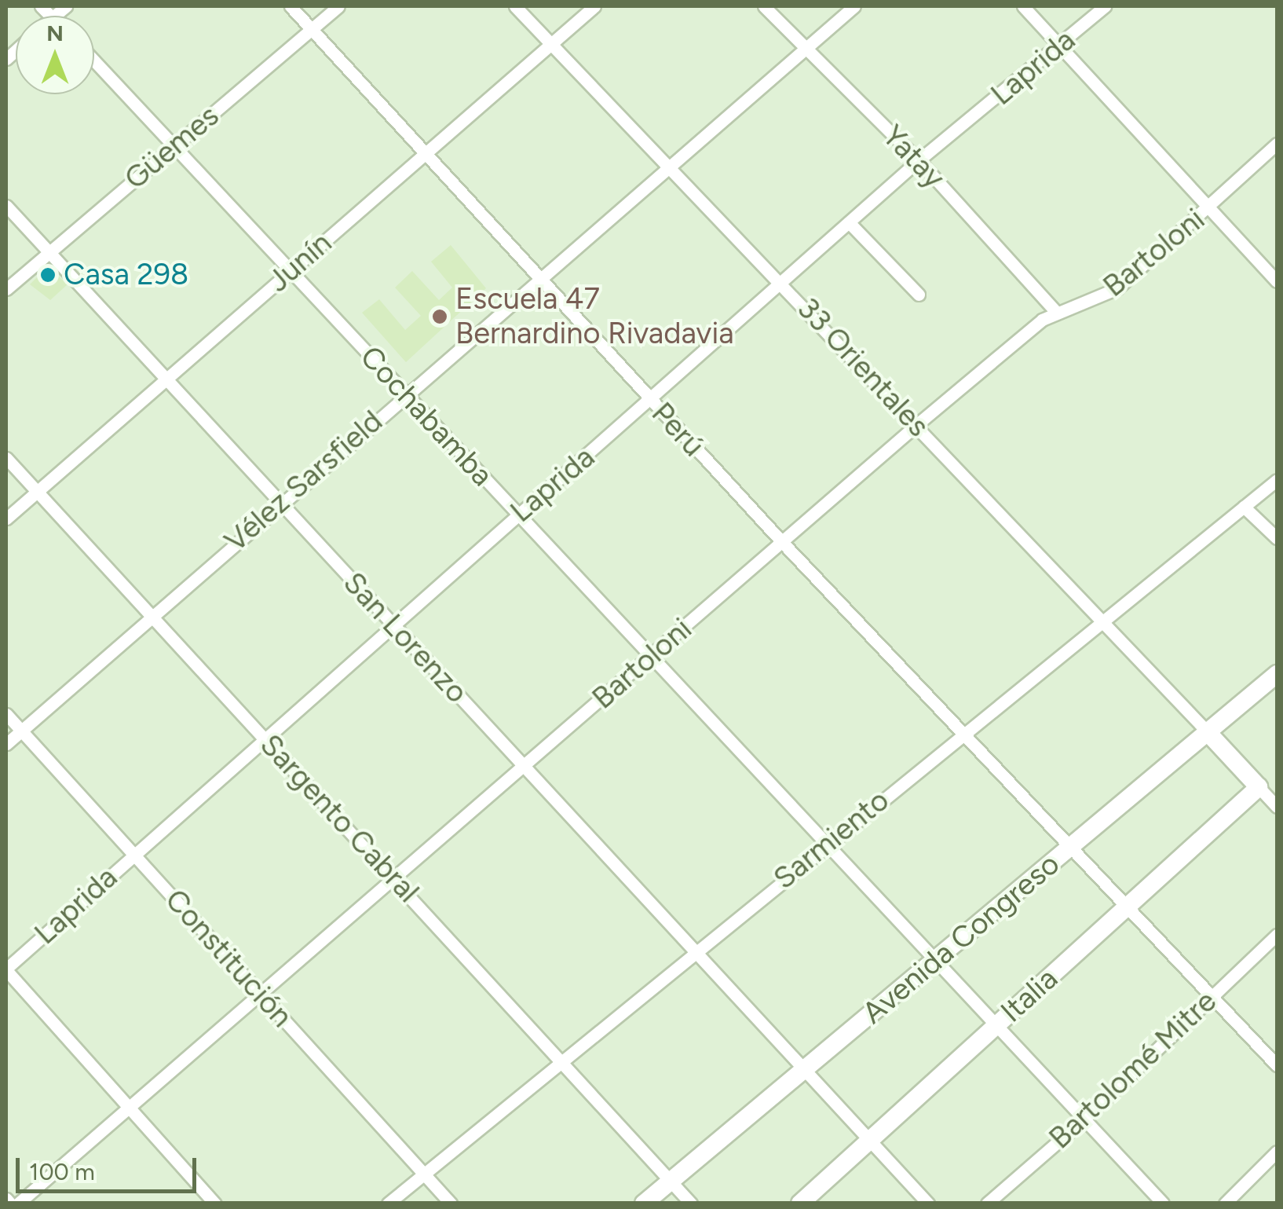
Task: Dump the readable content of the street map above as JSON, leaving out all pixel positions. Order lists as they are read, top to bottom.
{
  "streets": {
    "street": [
      "Laprida",
      "Güemes",
      "Yatay",
      "Bartoloni",
      "Junín",
      "33 Orientales",
      "Cochabamba",
      "Perú",
      "Vélez Sarsfield",
      "San Lorenzo",
      "Sargento Cabral",
      "Sarmiento",
      "Avenida Congreso",
      "Constitución",
      "Italia",
      "Bartolomé Mitre"
    ]
  },
  "crossings": [
    ["Laprida", "Yatay"],
    ["Laprida", "33 Orientales"],
    ["Laprida", "Cochabamba"],
    ["Laprida", "Perú"],
    ["Laprida", "San Lorenzo"],
    ["Laprida", "Sargento Cabral"],
    ["Laprida", "Constitución"],
    ["Güemes", "Cochabamba"],
    ["Güemes", "Perú"],
    ["Güemes", "San Lorenzo"],
    ["Yatay", "Bartoloni"],
    ["Yatay", "Vélez Sarsfield"],
    ["Bartoloni", "33 Orientales"],
    ["Bartoloni", "Cochabamba"],
    ["Bartoloni", "Perú"],
    ["Bartoloni", "San Lorenzo"],
    ["Bartoloni", "Sargento Cabral"],
    ["Bartoloni", "Constitución"],
    ["Junín", "33 Orientales"],
    ["Junín", "Cochabamba"],
    ["Junín", "Perú"],
    ["Junín", "San Lorenzo"],
    ["Junín", "Sargento Cabral"],
    ["33 Orientales", "Vélez Sarsfield"],
    ["33 Orientales", "Sarmiento"],
    ["33 Orientales", "Avenida Congreso"],
    ["Cochabamba", "Vélez Sarsfield"],
    ["Cochabamba", "Sarmiento"],
    ["Cochabamba", "Avenida Congreso"],
    ["Cochabamba", "Italia"],
    ["Cochabamba", "Bartolomé Mitre"],
    ["Perú", "Vélez Sarsfield"],
    ["Perú", "Sarmiento"],
    ["Perú", "Avenida Congreso"],
    ["Perú", "Italia"],
    ["Perú", "Bartolomé Mitre"],
    ["Vélez Sarsfield", "San Lorenzo"],
    ["Vélez Sarsfield", "Sargento Cabral"],
    ["Vélez Sarsfield", "Constitución"],
    ["San Lorenzo", "Sarmiento"],
    ["San Lorenzo", "Avenida Congreso"],
    ["San Lorenzo", "Italia"],
    ["Sargento Cabral", "Sarmiento"],
    ["Sargento Cabral", "Avenida Congreso"],
    ["Sarmiento", "Constitución"]
  ],
  "places": ["Casa 298", "Escuela 47 Bernardino Rivadavia"],
  "scale_bar": "100 m",
  "north": "top"
}
